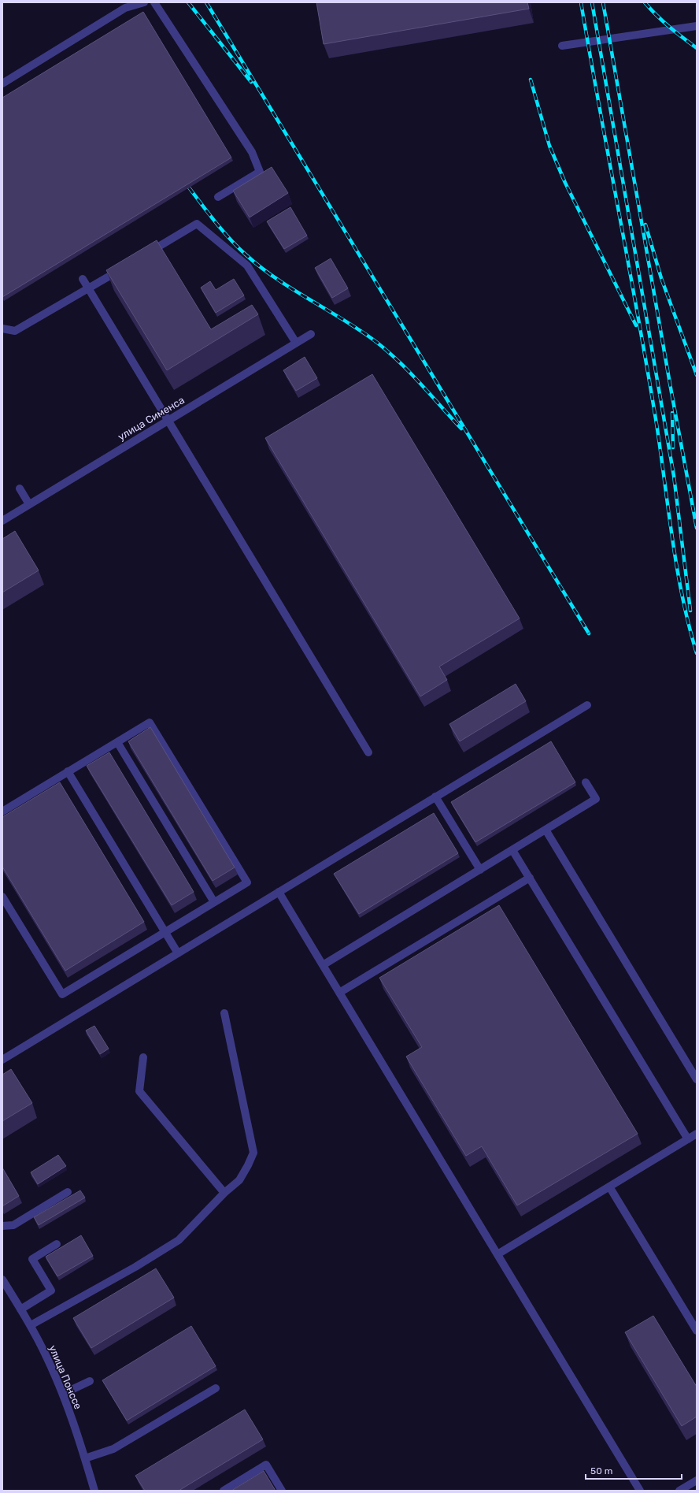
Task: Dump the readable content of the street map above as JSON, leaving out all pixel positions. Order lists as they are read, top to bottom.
{
  "streets": {
    "street": ["улица Сименса", "улица Понссе"]
  },
  "scale_bar": "50 m"
}
